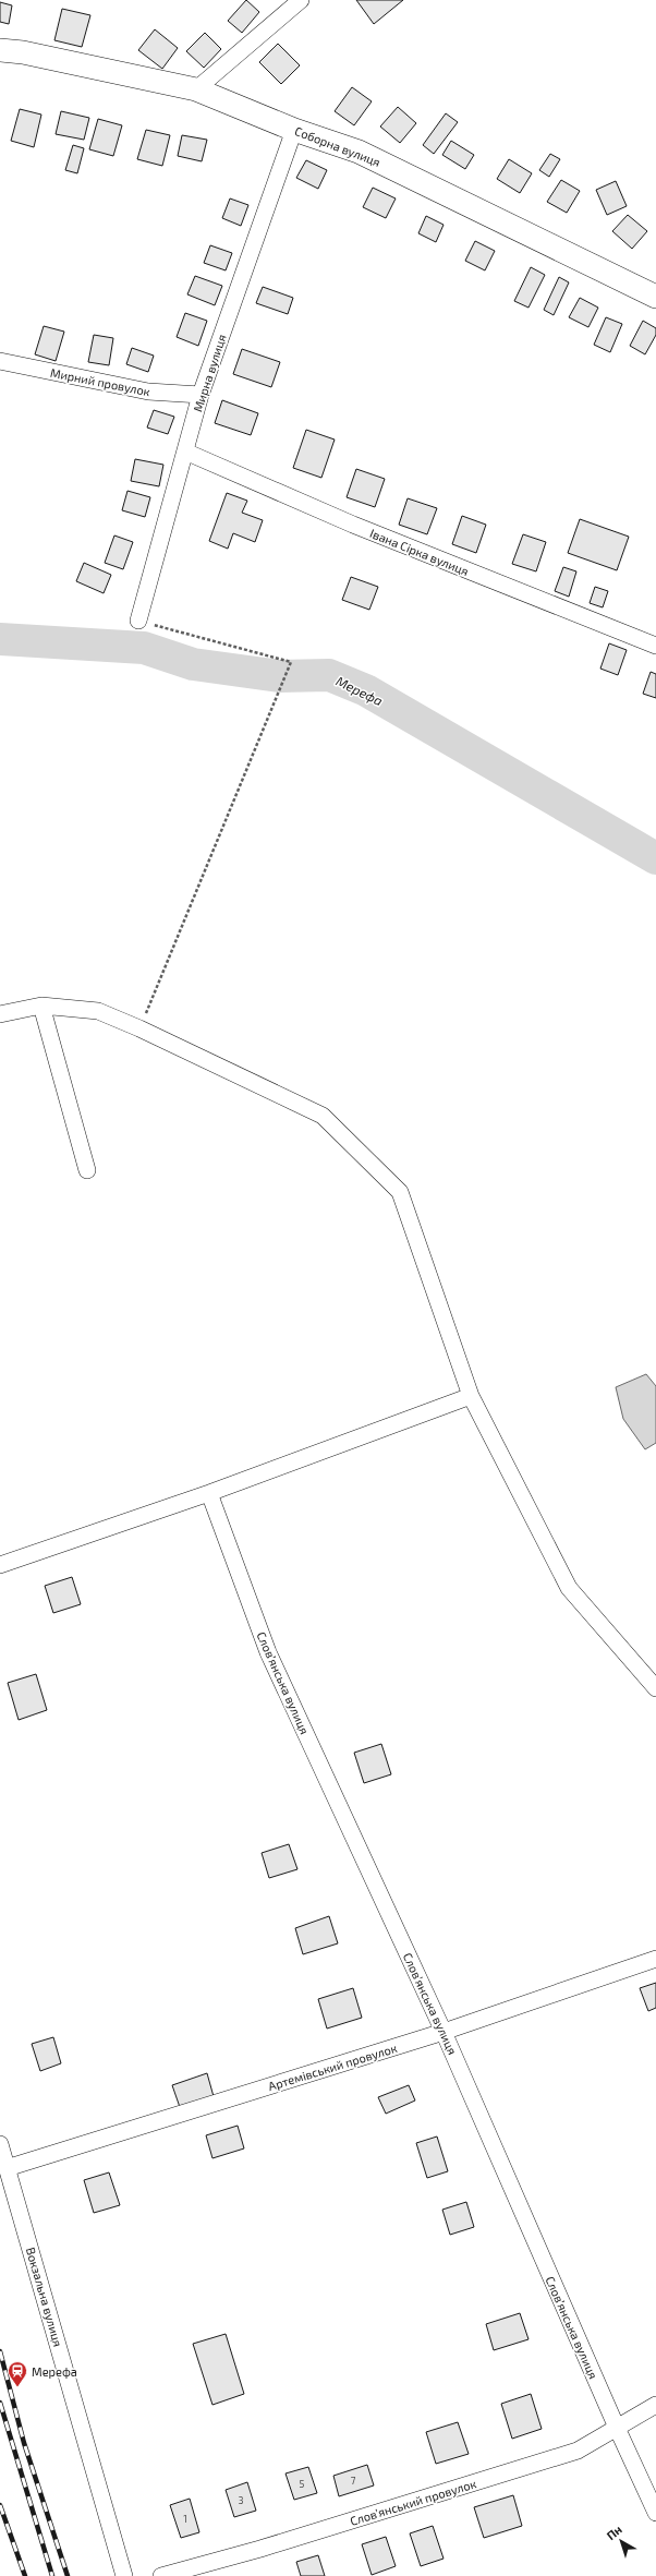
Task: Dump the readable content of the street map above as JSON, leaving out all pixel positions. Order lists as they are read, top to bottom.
{
  "streets": {
    "street": [
      "Соборна вулиця",
      "Мирна вулиця",
      "Мирний провулок",
      "Івана Сірка вулиця",
      "Слов’янська вулиця",
      "Артемівський провулок",
      "Вокзальна вулиця",
      "Слов’янський провулок"
    ]
  },
  "crossings": [
    ["Соборна вулиця", "Мирна вулиця"],
    ["Мирна вулиця", "Мирний провулок"],
    ["Мирна вулиця", "Івана Сірка вулиця"],
    ["Слов’янська вулиця", "Артемівський провулок"],
    ["Слов’янська вулиця", "Слов’янський провулок"],
    ["Артемівський провулок", "Вокзальна вулиця"]
  ],
  "water": ["Мерефа"],
  "places": {
    "station": ["Мерефа"]
  },
  "house_numbers": [
    "7",
    "5",
    "3",
    "1"
  ],
  "north": "top left"
}
